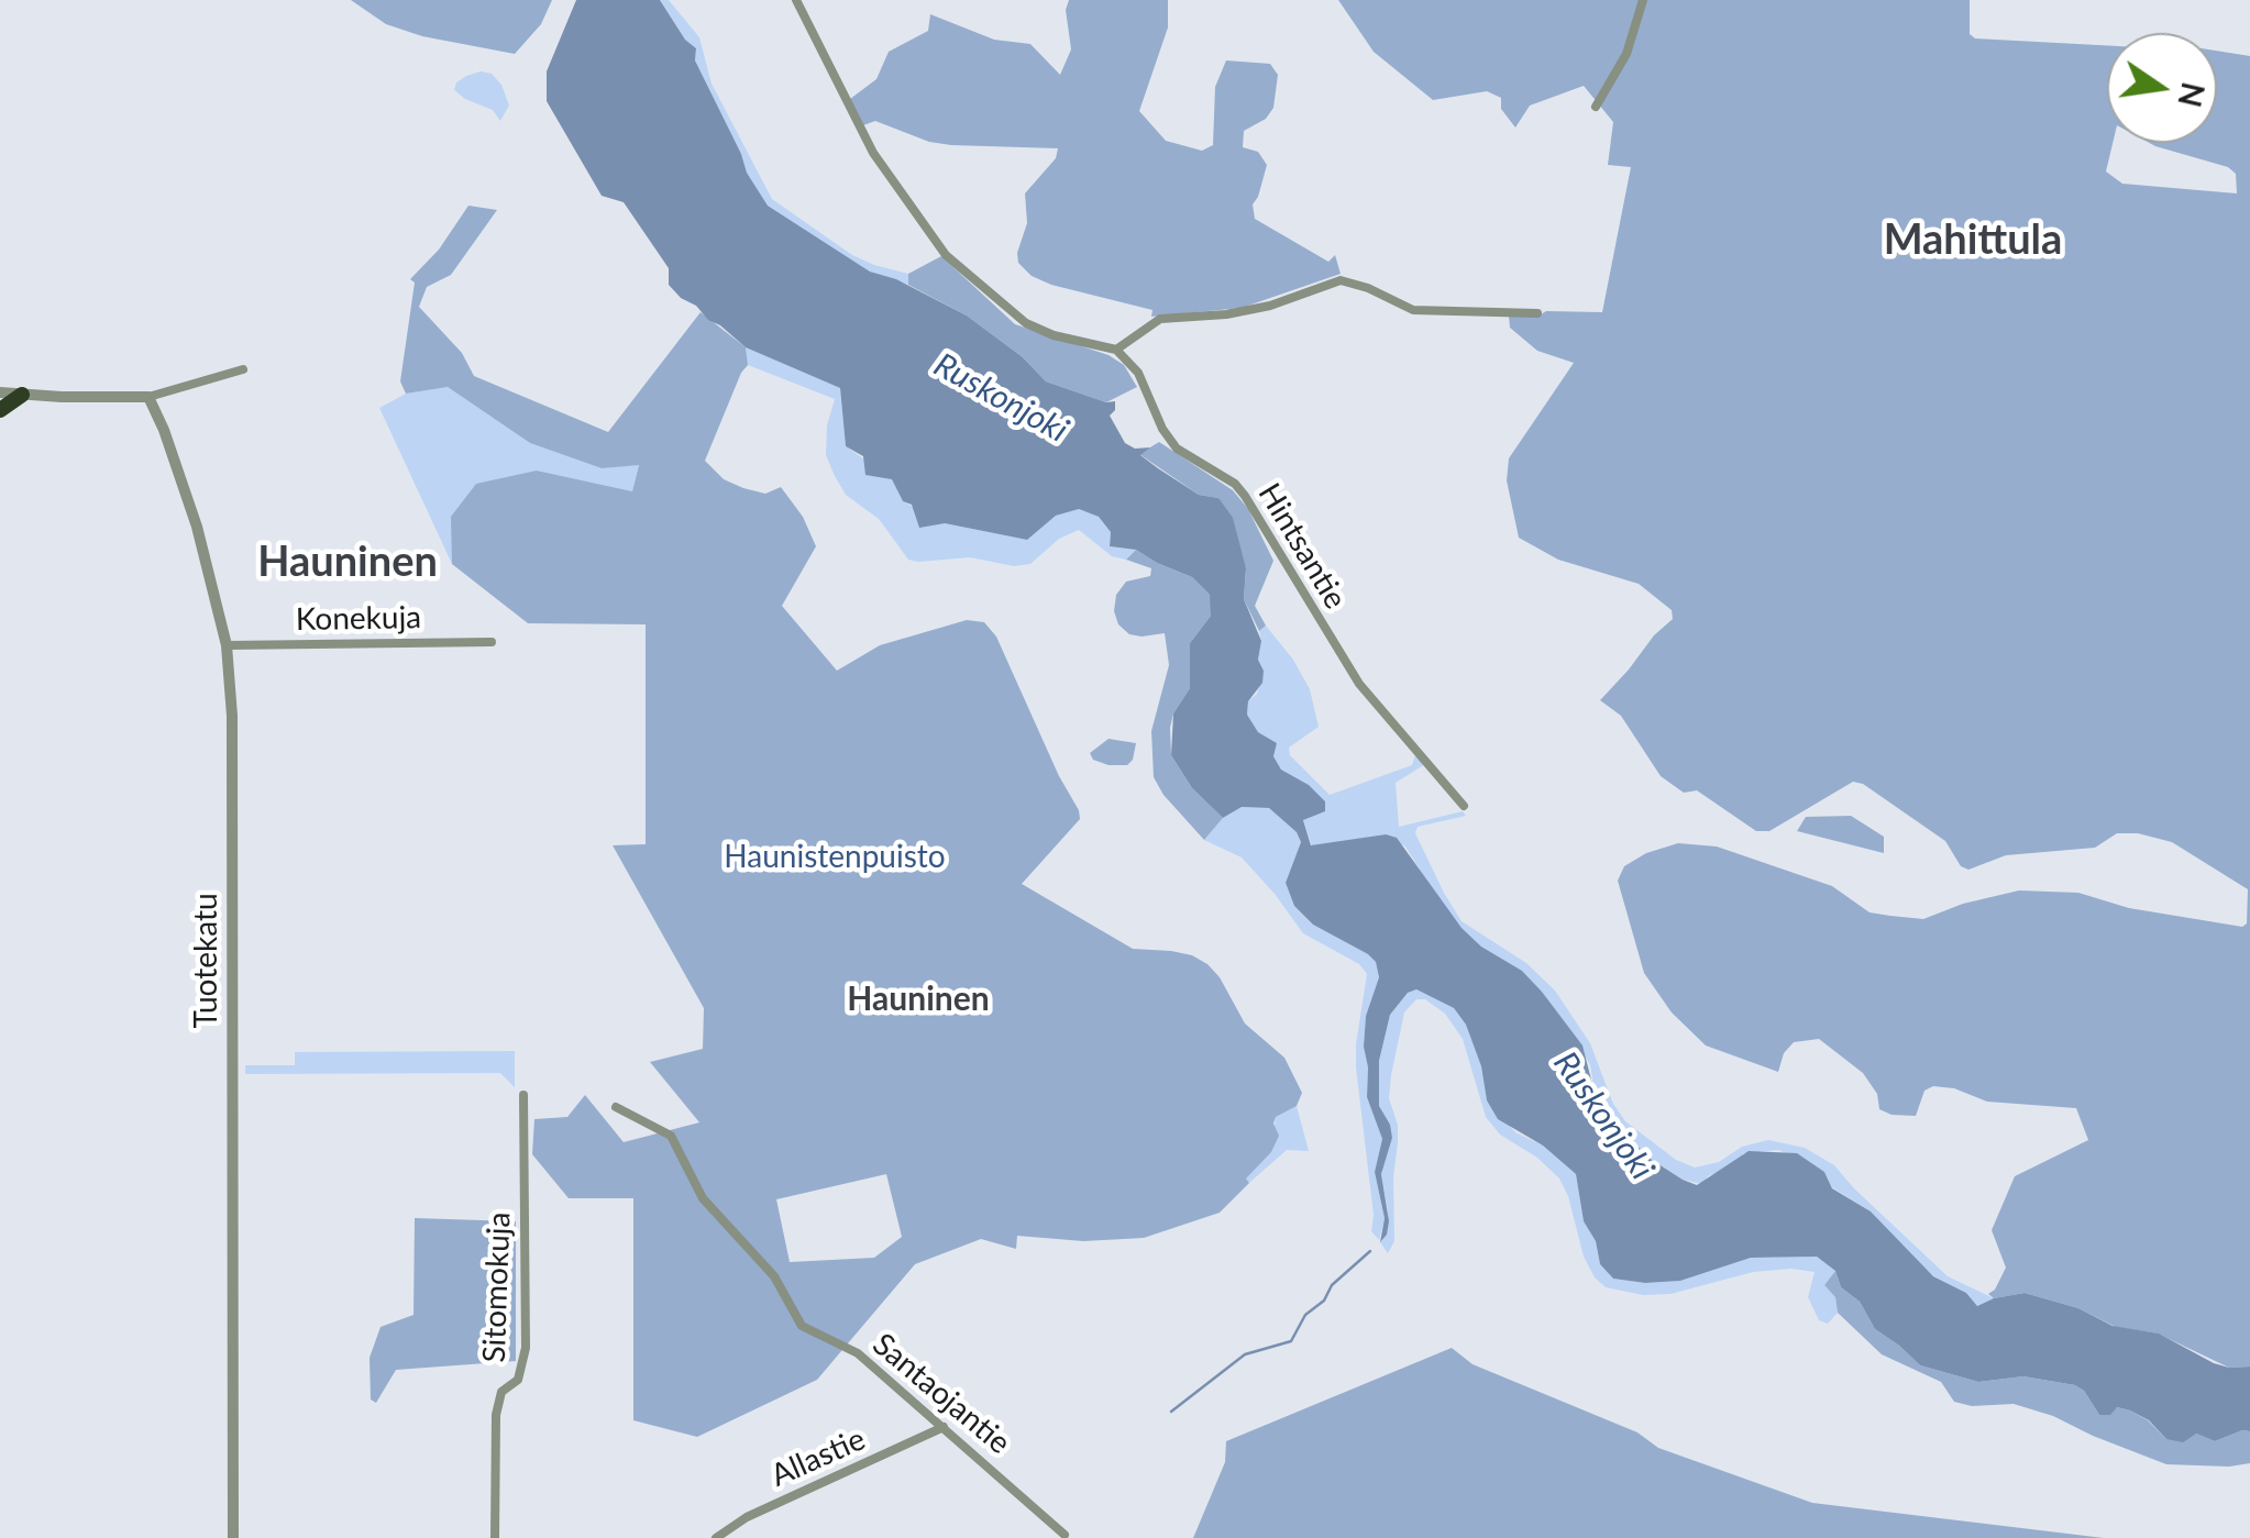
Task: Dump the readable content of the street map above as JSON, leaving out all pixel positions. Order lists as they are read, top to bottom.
{
  "streets": {
    "street": [
      "Hintsantie",
      "Konekuja",
      "Tuotekatu",
      "Sitomokuja",
      "Santaojantie",
      "Allastie"
    ]
  },
  "crossings": [
    ["Konekuja", "Tuotekatu"],
    ["Santaojantie", "Allastie"]
  ],
  "districts": ["Mahittula", "Hauninen", "Hauninen"],
  "water": ["Ruskonjoki"],
  "parks": ["Haunistenpuisto"],
  "north": "right"
}
